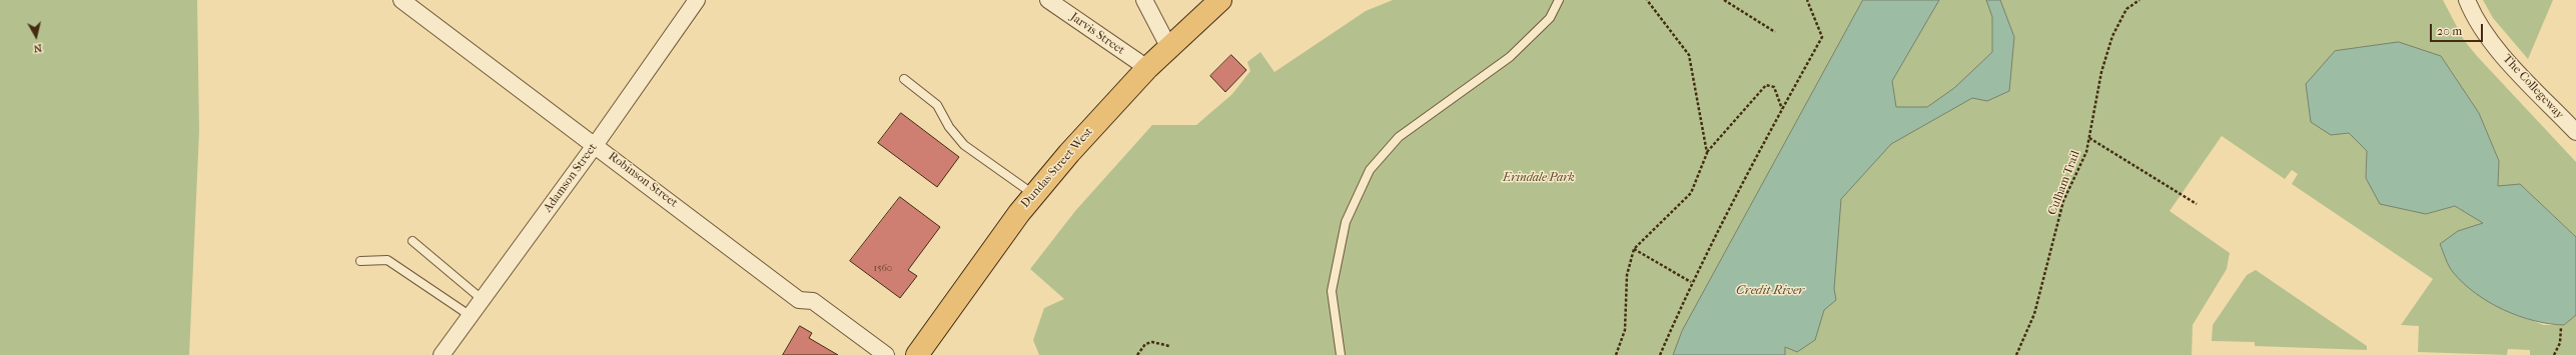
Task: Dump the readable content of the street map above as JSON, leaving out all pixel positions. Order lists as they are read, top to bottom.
{
  "streets": {
    "main road": ["Dundas Street West"],
    "street": [
      "Jarvis Street",
      "The Collegeway",
      "Adamson Street",
      "Robinson Street"
    ],
    "path": ["Culham Trail"]
  },
  "crossings": [
    ["Jarvis Street", "Dundas Street West"],
    ["Adamson Street", "Robinson Street"]
  ],
  "water": ["Credit River"],
  "parks": ["Erindale Park"],
  "house_numbers": ["1560"],
  "scale_bar": "20 m",
  "north": "bottom"
}
